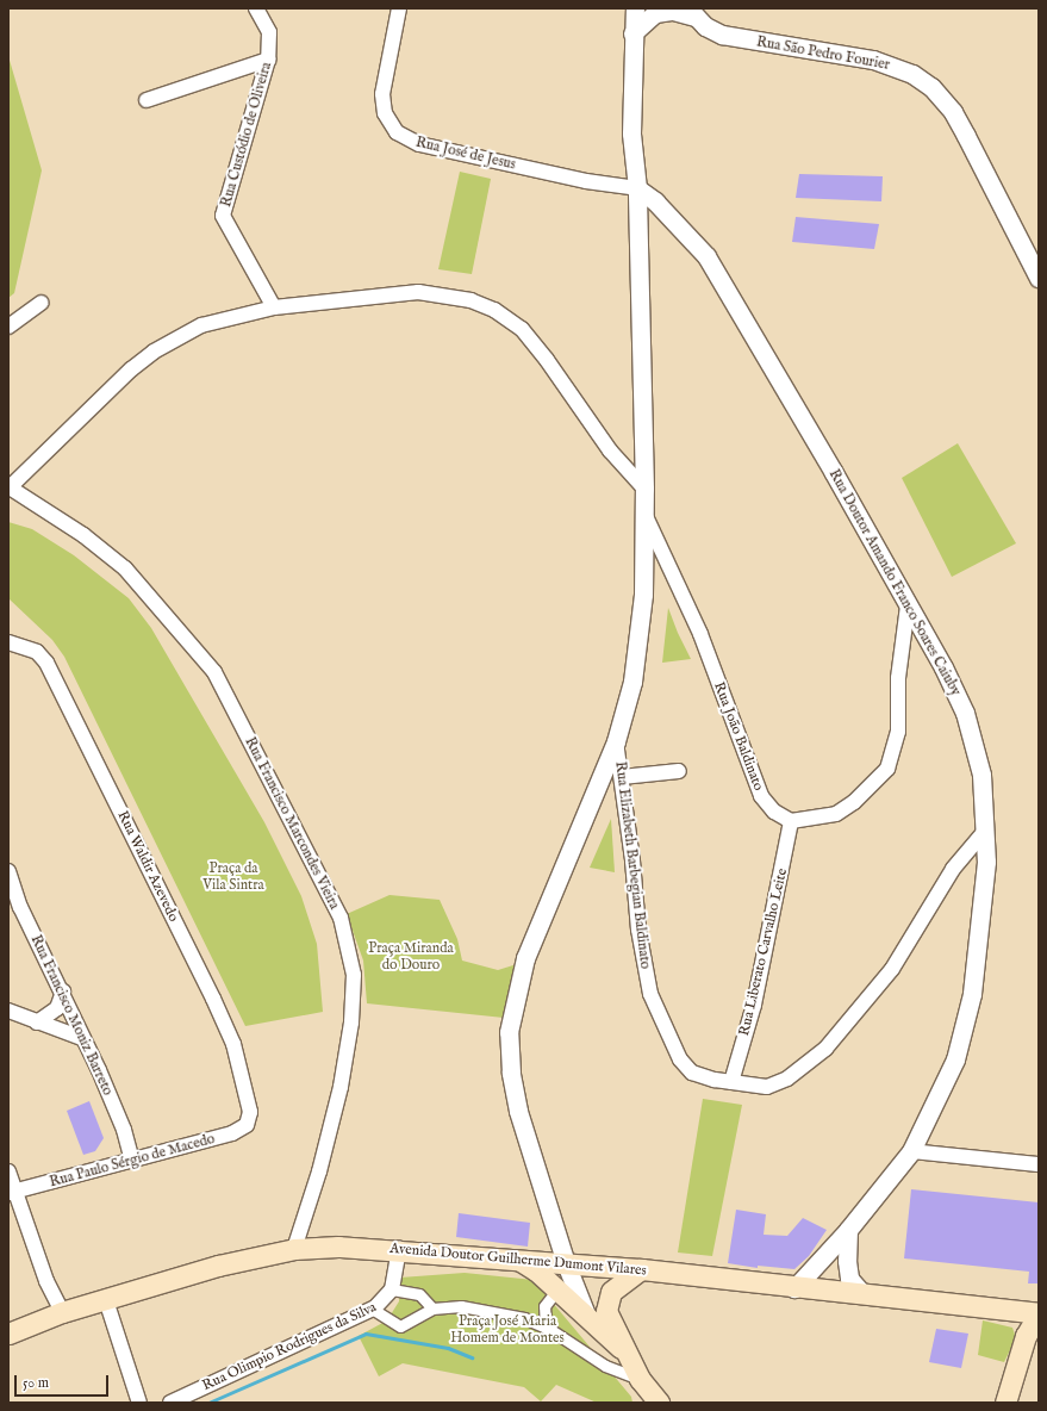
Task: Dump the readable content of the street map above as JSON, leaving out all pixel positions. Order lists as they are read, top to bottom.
{
  "streets": {
    "main road": ["Avenida Doutor Guilherme Dumont Vilares"],
    "street": [
      "Rua São Pedro Fourier",
      "Rua Custódio de Oliveira",
      "Rua José de Jesus",
      "Rua Doutor Amando Franco Soares Caiuby",
      "Rua João Baldinato",
      "Rua Francisco Marcondes Vieira",
      "Rua Elizabeth Barbegian Baldinato",
      "Rua Waldir Azevedo",
      "Rua Liberato Carvalho Leite",
      "Rua Francisco Moniz Barreto",
      "Rua Paulo Sérgio de Macedo",
      "Rua Olimpio Rodrigues da Silva"
    ]
  },
  "crossings": [
    ["Rua José de Jesus", "Rua Doutor Amando Franco Soares Caiuby"],
    ["Rua Doutor Amando Franco Soares Caiuby", "Rua Elizabeth Barbegian Baldinato"],
    ["Rua Doutor Amando Franco Soares Caiuby", "Avenida Doutor Guilherme Dumont Vilares"],
    ["Rua João Baldinato", "Rua Liberato Carvalho Leite"],
    ["Rua Francisco Marcondes Vieira", "Avenida Doutor Guilherme Dumont Vilares"],
    ["Rua Elizabeth Barbegian Baldinato", "Rua Liberato Carvalho Leite"],
    ["Rua Waldir Azevedo", "Rua Paulo Sérgio de Macedo"],
    ["Rua Francisco Moniz Barreto", "Rua Paulo Sérgio de Macedo"]
  ],
  "parks": ["Praça da Vila Sintra", "Praça Miranda do Douro", "Praça José Maria Homem de Montes"],
  "scale_bar": "50 m"
}
